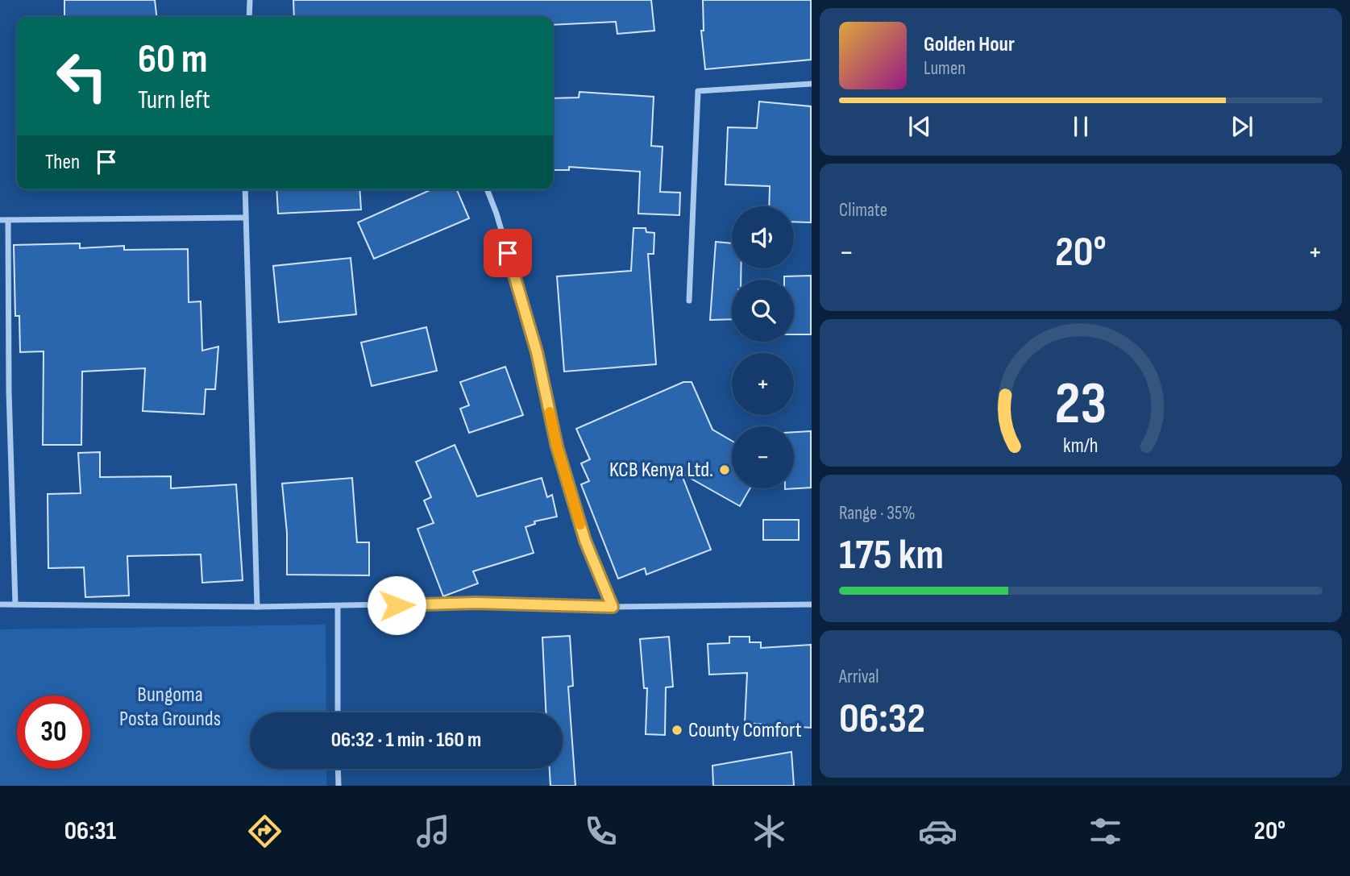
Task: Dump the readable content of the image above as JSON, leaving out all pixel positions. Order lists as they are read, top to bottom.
{
  "parks": ["Bungoma Posta Grounds"],
  "places": ["KCB Kenya Ltd.", "County Comfort"],
  "page": {
    "turn": ["60 m", "Turn left"],
    "song": ["Golden Hour", "Lumen"],
    "then": "Then",
    "tile": [
      "Climate",
      ["Range · 35%", "175 km"],
      ["Arrival", "06:32"]
    ],
    "map_buttons": ["+", "−"],
    "heat": ["−", "20°", "+"],
    "limit": "30",
    "trip": "06:32 · 1 min · 160 m",
    "tabs": ["06:31", "20°"],
    "gauge": ["23", "km/h"]
  }
}
